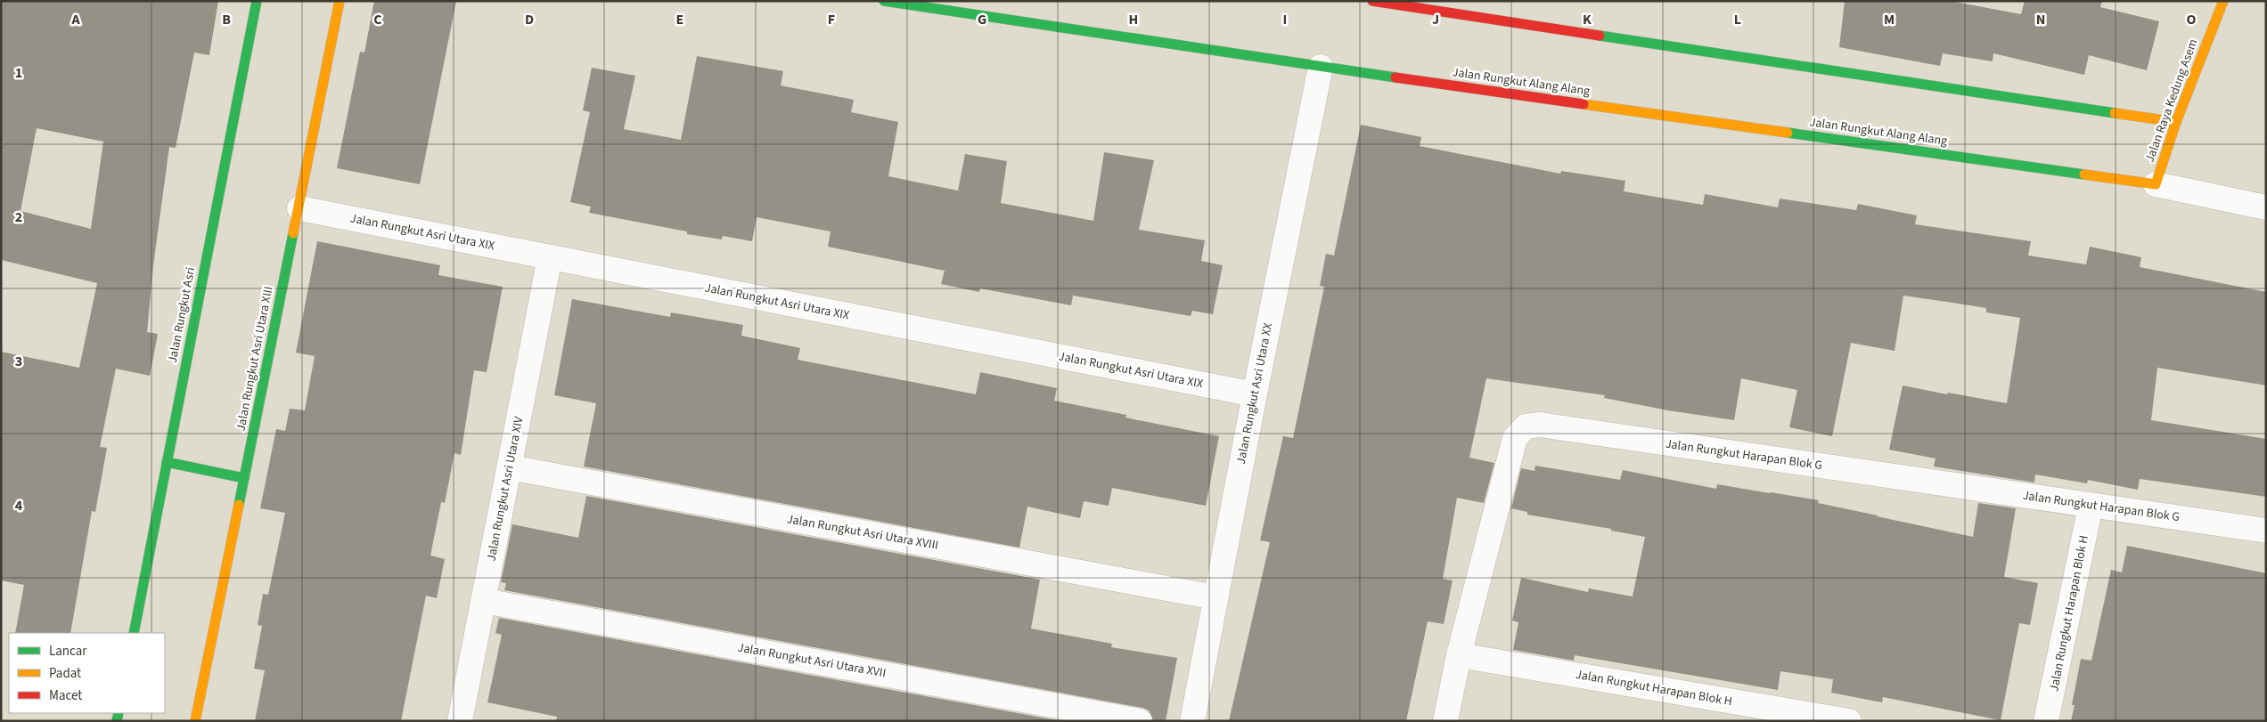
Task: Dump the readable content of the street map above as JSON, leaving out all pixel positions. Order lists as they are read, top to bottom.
{
  "streets": {
    "street": [
      "Jalan Rungkut Alang Alang",
      "Jalan Raya Kedung Asem",
      "Jalan Rungkut Asri Utara XIX",
      "Jalan Rungkut Asri",
      "Jalan Rungkut Asri Utara XIII",
      "Jalan Rungkut Asri Utara XX",
      "Jalan Rungkut Harapan Blok G",
      "Jalan Rungkut Asri Utara XIV",
      "Jalan Rungkut Asri Utara XVIII",
      "Jalan Rungkut Harapan Blok H",
      "Jalan Rungkut Asri Utara XVII"
    ]
  },
  "crossings": [
    ["Jalan Rungkut Alang Alang", "Jalan Raya Kedung Asem"],
    ["Jalan Rungkut Alang Alang", "Jalan Rungkut Asri Utara XX"],
    ["Jalan Rungkut Asri Utara XIX", "Jalan Rungkut Asri Utara XIII"],
    ["Jalan Rungkut Asri Utara XIX", "Jalan Rungkut Asri Utara XX"],
    ["Jalan Rungkut Asri Utara XIX", "Jalan Rungkut Asri Utara XIV"],
    ["Jalan Rungkut Asri Utara XX", "Jalan Rungkut Asri Utara XVIII"],
    ["Jalan Rungkut Harapan Blok G", "Jalan Rungkut Harapan Blok H"],
    ["Jalan Rungkut Asri Utara XIV", "Jalan Rungkut Asri Utara XVIII"],
    ["Jalan Rungkut Asri Utara XIV", "Jalan Rungkut Asri Utara XVII"]
  ],
  "legend": ["Lancar", "Padat", "Macet"],
  "grid": {
    "columns": [
      "A",
      "B",
      "C",
      "D",
      "E",
      "F",
      "G",
      "H",
      "I",
      "J",
      "K",
      "L",
      "M",
      "N",
      "O"
    ],
    "rows": [
      "1",
      "2",
      "3",
      "4"
    ]
  }
}
